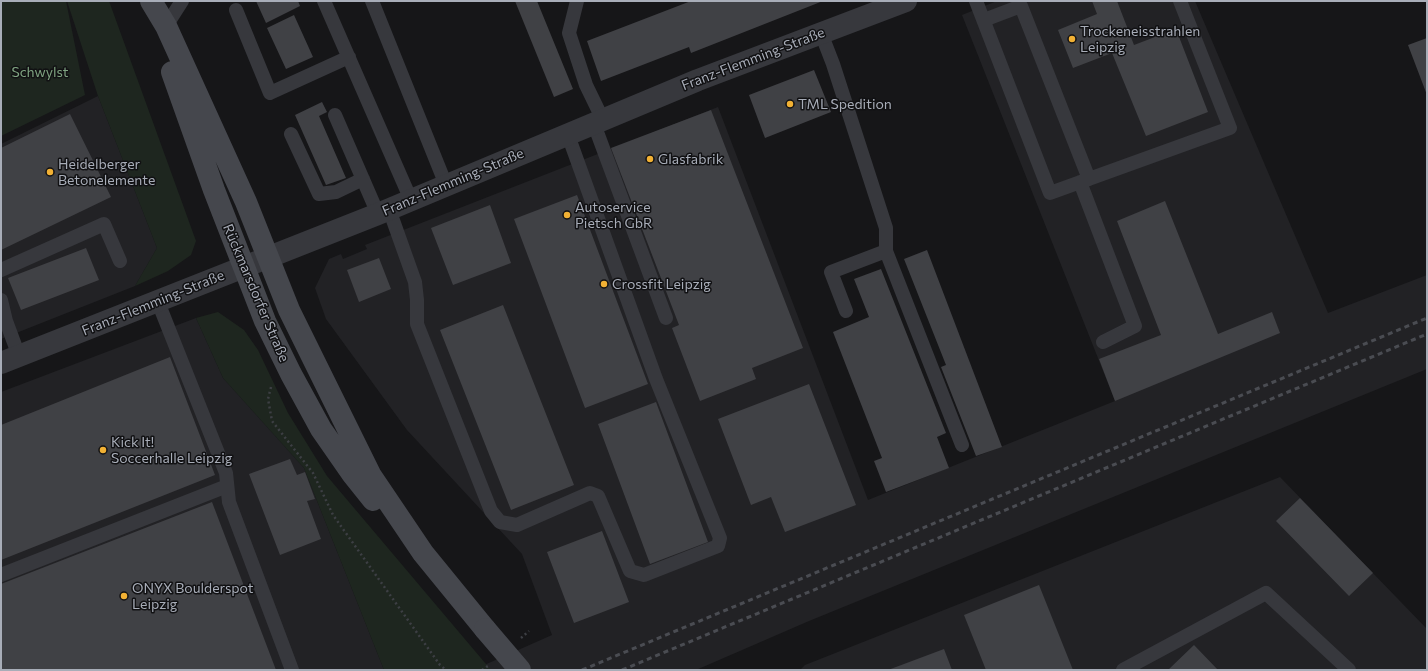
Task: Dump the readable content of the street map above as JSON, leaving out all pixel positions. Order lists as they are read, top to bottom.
{
  "streets": {
    "main road": ["Rückmarsdorfer Straße"],
    "street": ["Franz-Flemming-Straße"]
  },
  "crossings": [
    ["Franz-Flemming-Straße", "Rückmarsdorfer Straße"]
  ],
  "parks": ["Schwylst"],
  "places": [
    "Trockeneisstrahlen Leipzig",
    "TML Spedition",
    "Glasfabrik",
    "Heidelberger Betonelemente",
    "Autoservice Pietsch GbR",
    "Crossfit Leipzig",
    "Kick It! Soccerhalle Leipzig",
    "ONYX Boulderspot Leipzig"
  ]
}
